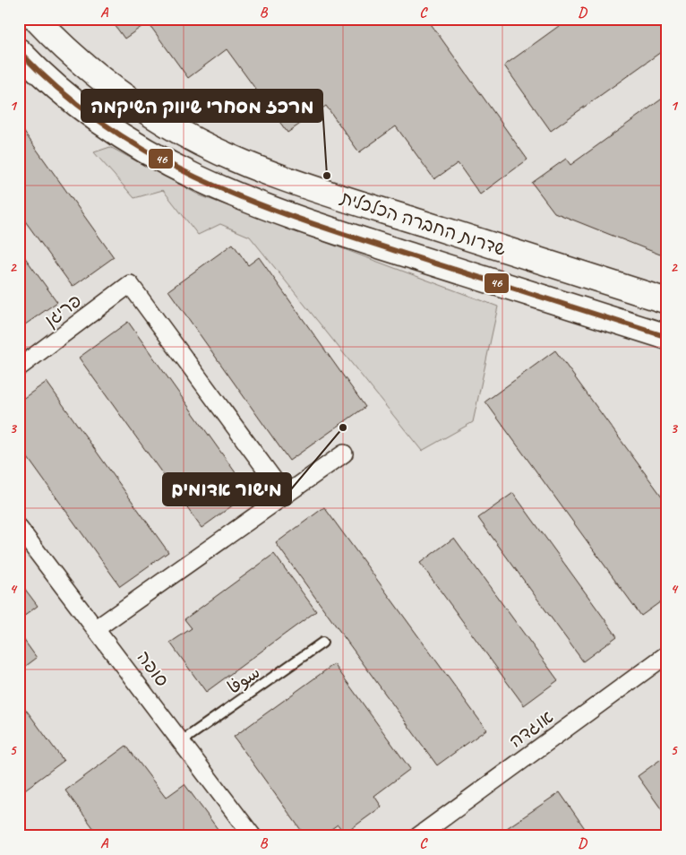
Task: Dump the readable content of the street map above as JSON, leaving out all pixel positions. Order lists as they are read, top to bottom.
{
  "streets": {
    "main road": ["שדרות החברה הכלכלית"],
    "street": ["פריגן", "סופה", "אוגדה"],
    "lane": ["سوفا"]
  },
  "crossings": [
    ["סופה", "سوفا"]
  ],
  "places": ["מרכז מסחרי שיווק השיקמה", "מישור אדומים"],
  "lines": ["transit line 46"],
  "grid": {
    "columns": [
      "A",
      "B",
      "C",
      "D"
    ],
    "rows": [
      "1",
      "2",
      "3",
      "4",
      "5"
    ]
  }
}
